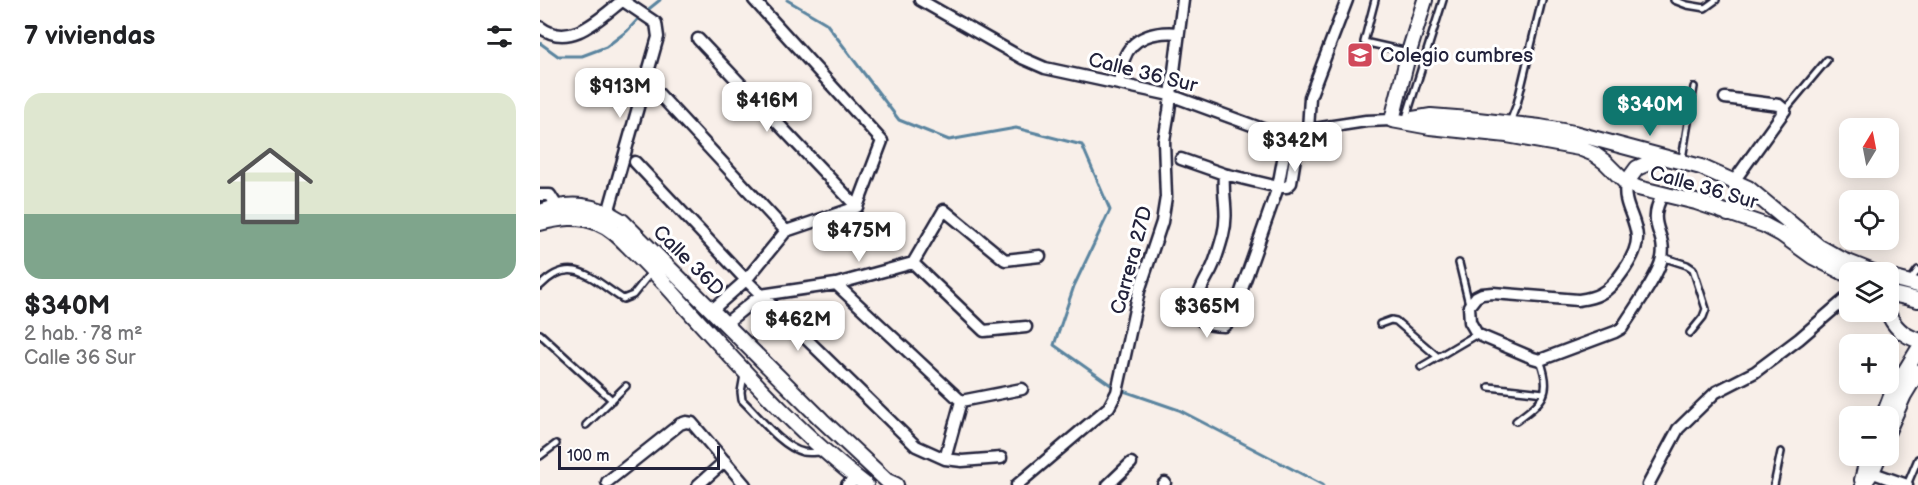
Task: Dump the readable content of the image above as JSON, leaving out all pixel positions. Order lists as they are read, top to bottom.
{
  "streets": {
    "street": ["Calle 36 Sur", "Calle 36D", "Carrera 27D"]
  },
  "crossings": [
    ["Calle 36 Sur", "Carrera 27D"]
  ],
  "places": {
    "school or university": ["Colegio cumbres"]
  },
  "scale_bar": "100 m",
  "north": "top",
  "page": {
    "heading": "7 viviendas",
    "price": [
      "$913M",
      "$416M",
      "$340M",
      "$342M",
      "$475M",
      "$365M",
      "$462M"
    ],
    "list": [
      {
        "name": "$340M",
        "note": "2 hab. · 78 m² · Calle 36 Sur"
      }
    ],
    "map_buttons": ["+", "−"],
    "scale": "100 m"
  }
}
